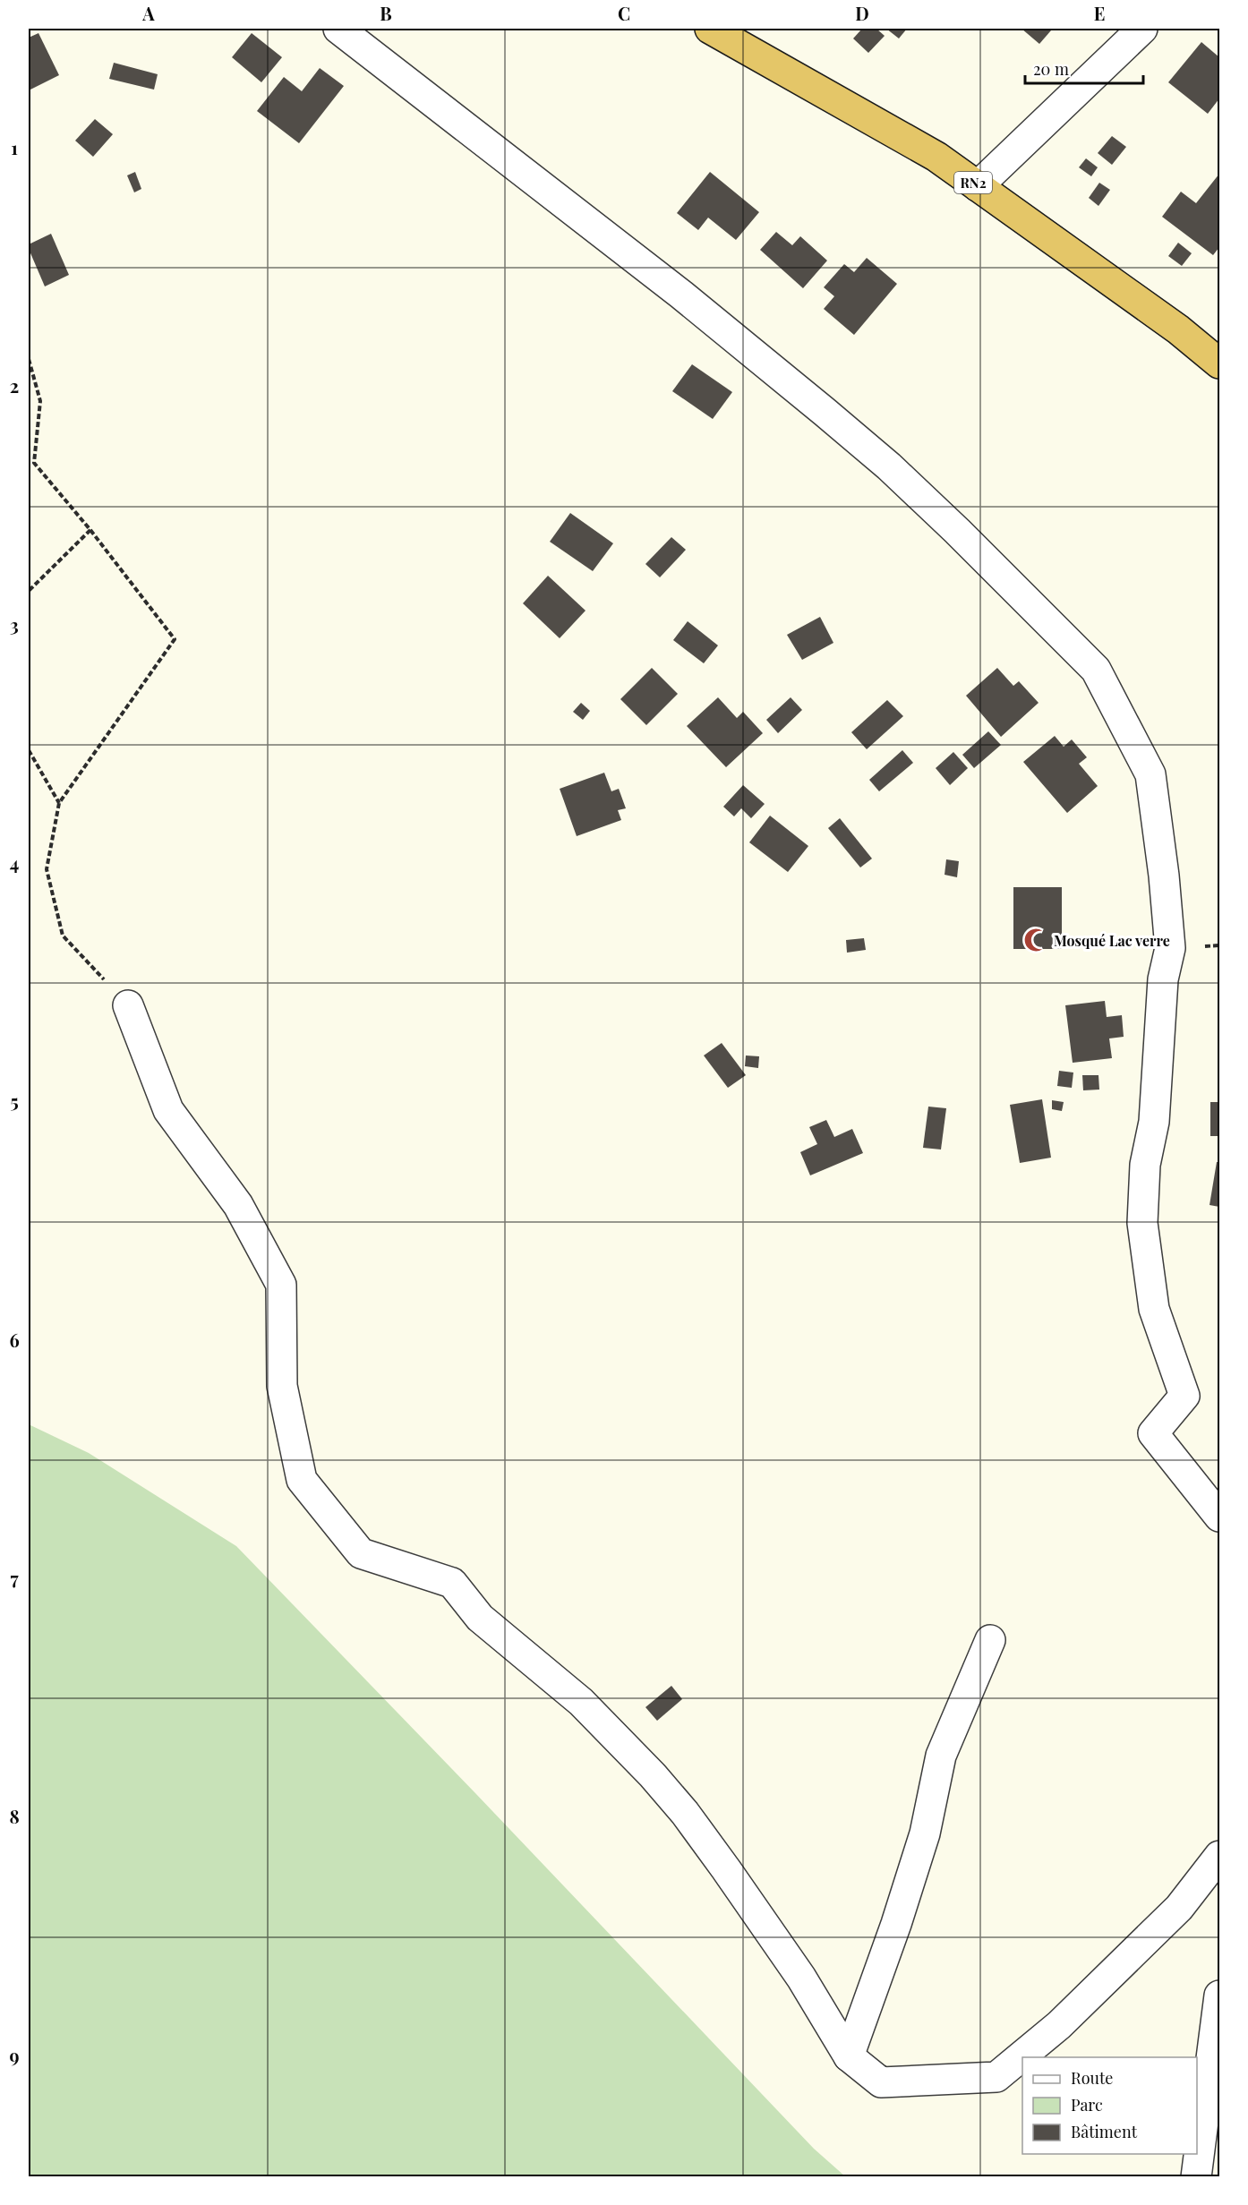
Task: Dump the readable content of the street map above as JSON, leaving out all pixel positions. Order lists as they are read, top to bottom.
{
  "streets": {
    "highway": ["RN2"]
  },
  "places": {
    "mosque": ["Mosqué Lac verre"]
  },
  "legend": ["Route", "Parc", "Bâtiment"],
  "scale_bar": "20 m",
  "grid": {
    "columns": [
      "A",
      "B",
      "C",
      "D",
      "E"
    ],
    "rows": [
      "1",
      "2",
      "3",
      "4",
      "5",
      "6",
      "7",
      "8",
      "9"
    ]
  }
}
